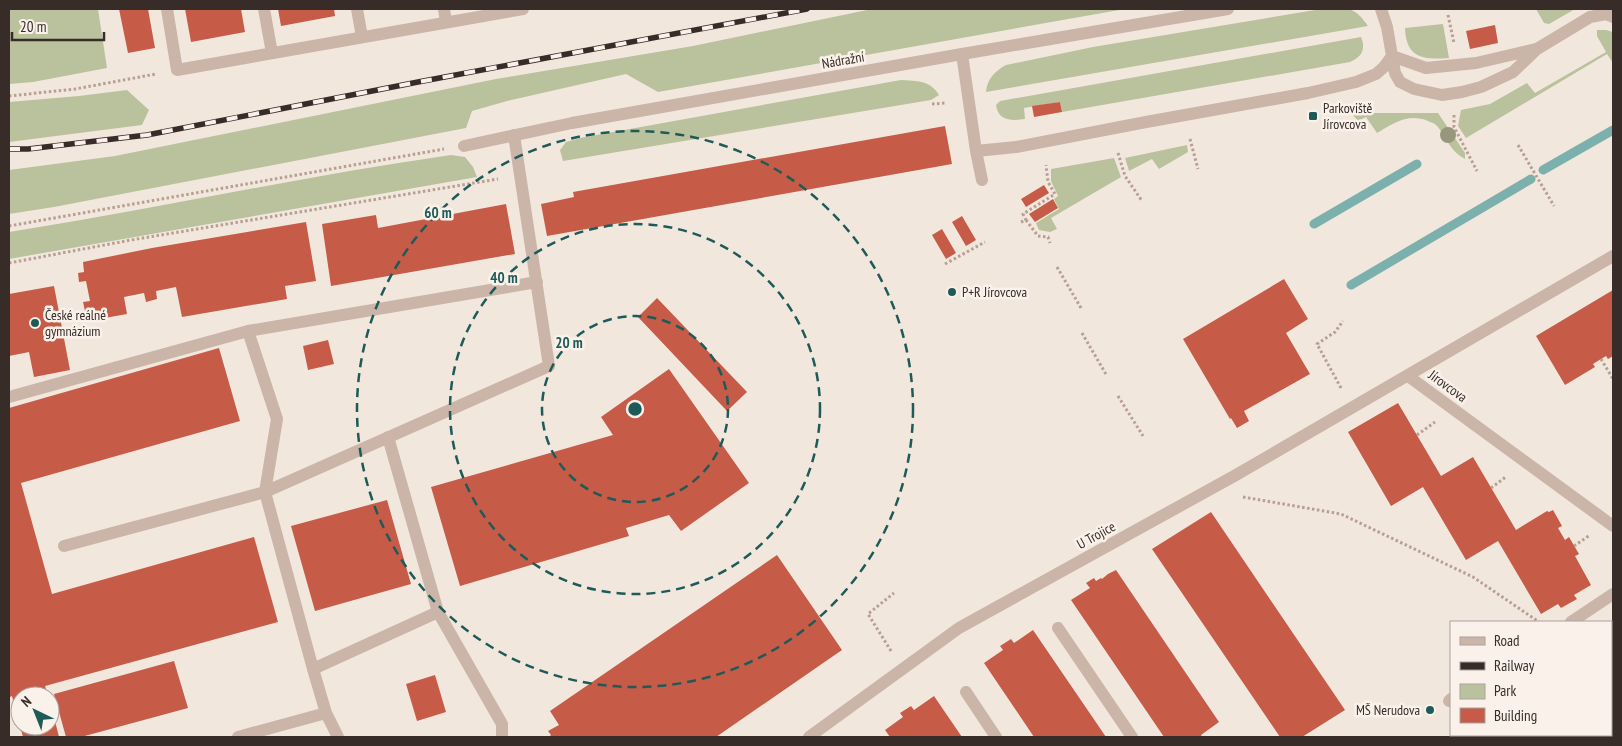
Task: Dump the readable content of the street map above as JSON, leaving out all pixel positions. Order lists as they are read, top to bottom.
{
  "streets": {
    "street": ["Nádražní", "Jírovcova", "U Trojice"]
  },
  "crossings": [
    ["Jírovcova", "U Trojice"]
  ],
  "places": {
    "transit": ["Parkoviště Jírovcova"],
    "other": ["P+R Jírovcova", "České reálné gymnázium", "MŠ Nerudova"]
  },
  "legend": [
    "Road",
    "Railway",
    "Park",
    "Building"
  ],
  "scale_bar": "20 m",
  "north": "top left",
  "rings": ["60 m", "40 m", "20 m"]
}
